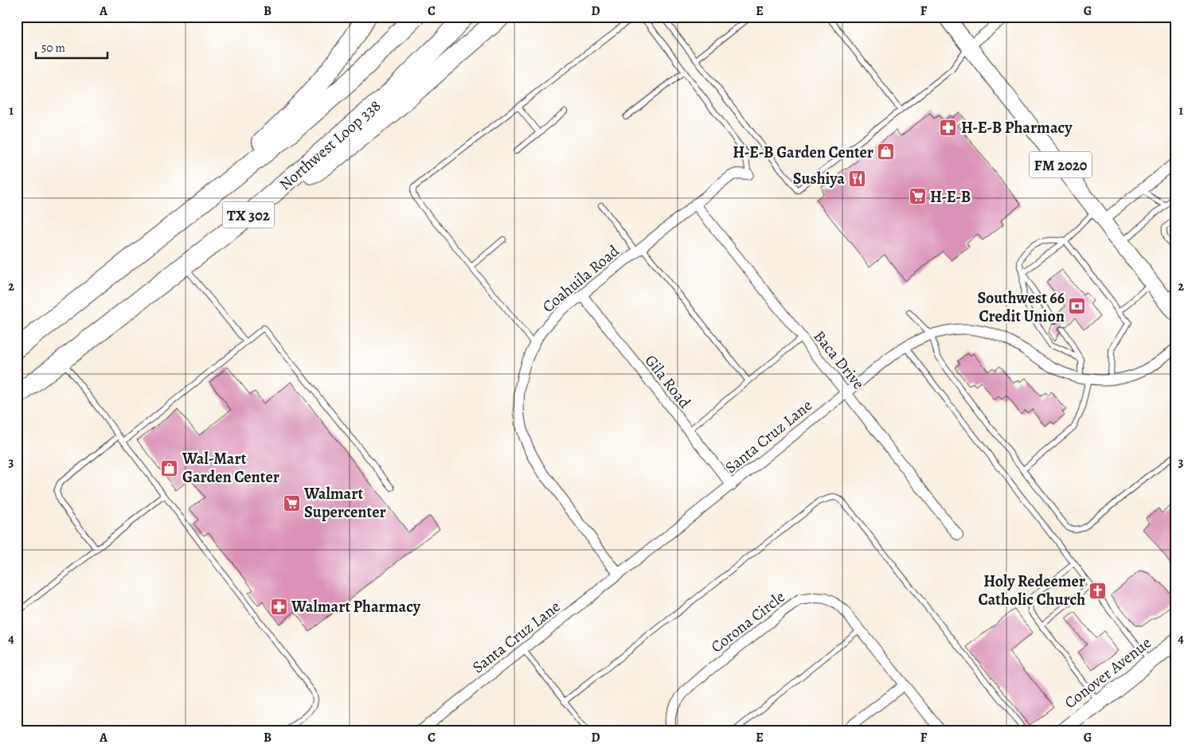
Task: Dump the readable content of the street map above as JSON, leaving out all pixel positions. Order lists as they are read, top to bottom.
{
  "streets": {
    "highway": ["Northwest Loop 338", "TX 302"],
    "main road": ["FM 2020"],
    "street": [
      "Coahuila Road",
      "Baca Drive",
      "Gila Road",
      "Santa Cruz Lane",
      "Corona Circle",
      "Conover Avenue"
    ]
  },
  "crossings": [
    ["Coahuila Road", "Baca Drive"],
    ["Coahuila Road", "Gila Road"],
    ["Coahuila Road", "Santa Cruz Lane"],
    ["Baca Drive", "Santa Cruz Lane"],
    ["Gila Road", "Santa Cruz Lane"]
  ],
  "places": {
    "pharmacy": ["H-E-B Pharmacy", "Walmart Pharmacy"],
    "shop": ["H-E-B Garden Center", "Wal-Mart Garden Center"],
    "restaurant": ["Sushiya"],
    "supermarket": ["H-E-B", "Walmart Supercenter"],
    "bank": ["Southwest 66 Credit Union"],
    "church": ["Holy Redeemer Catholic Church"]
  },
  "scale_bar": "50 m",
  "grid": {
    "columns": [
      "A",
      "B",
      "C",
      "D",
      "E",
      "F",
      "G"
    ],
    "rows": [
      "1",
      "2",
      "3",
      "4"
    ]
  }
}
